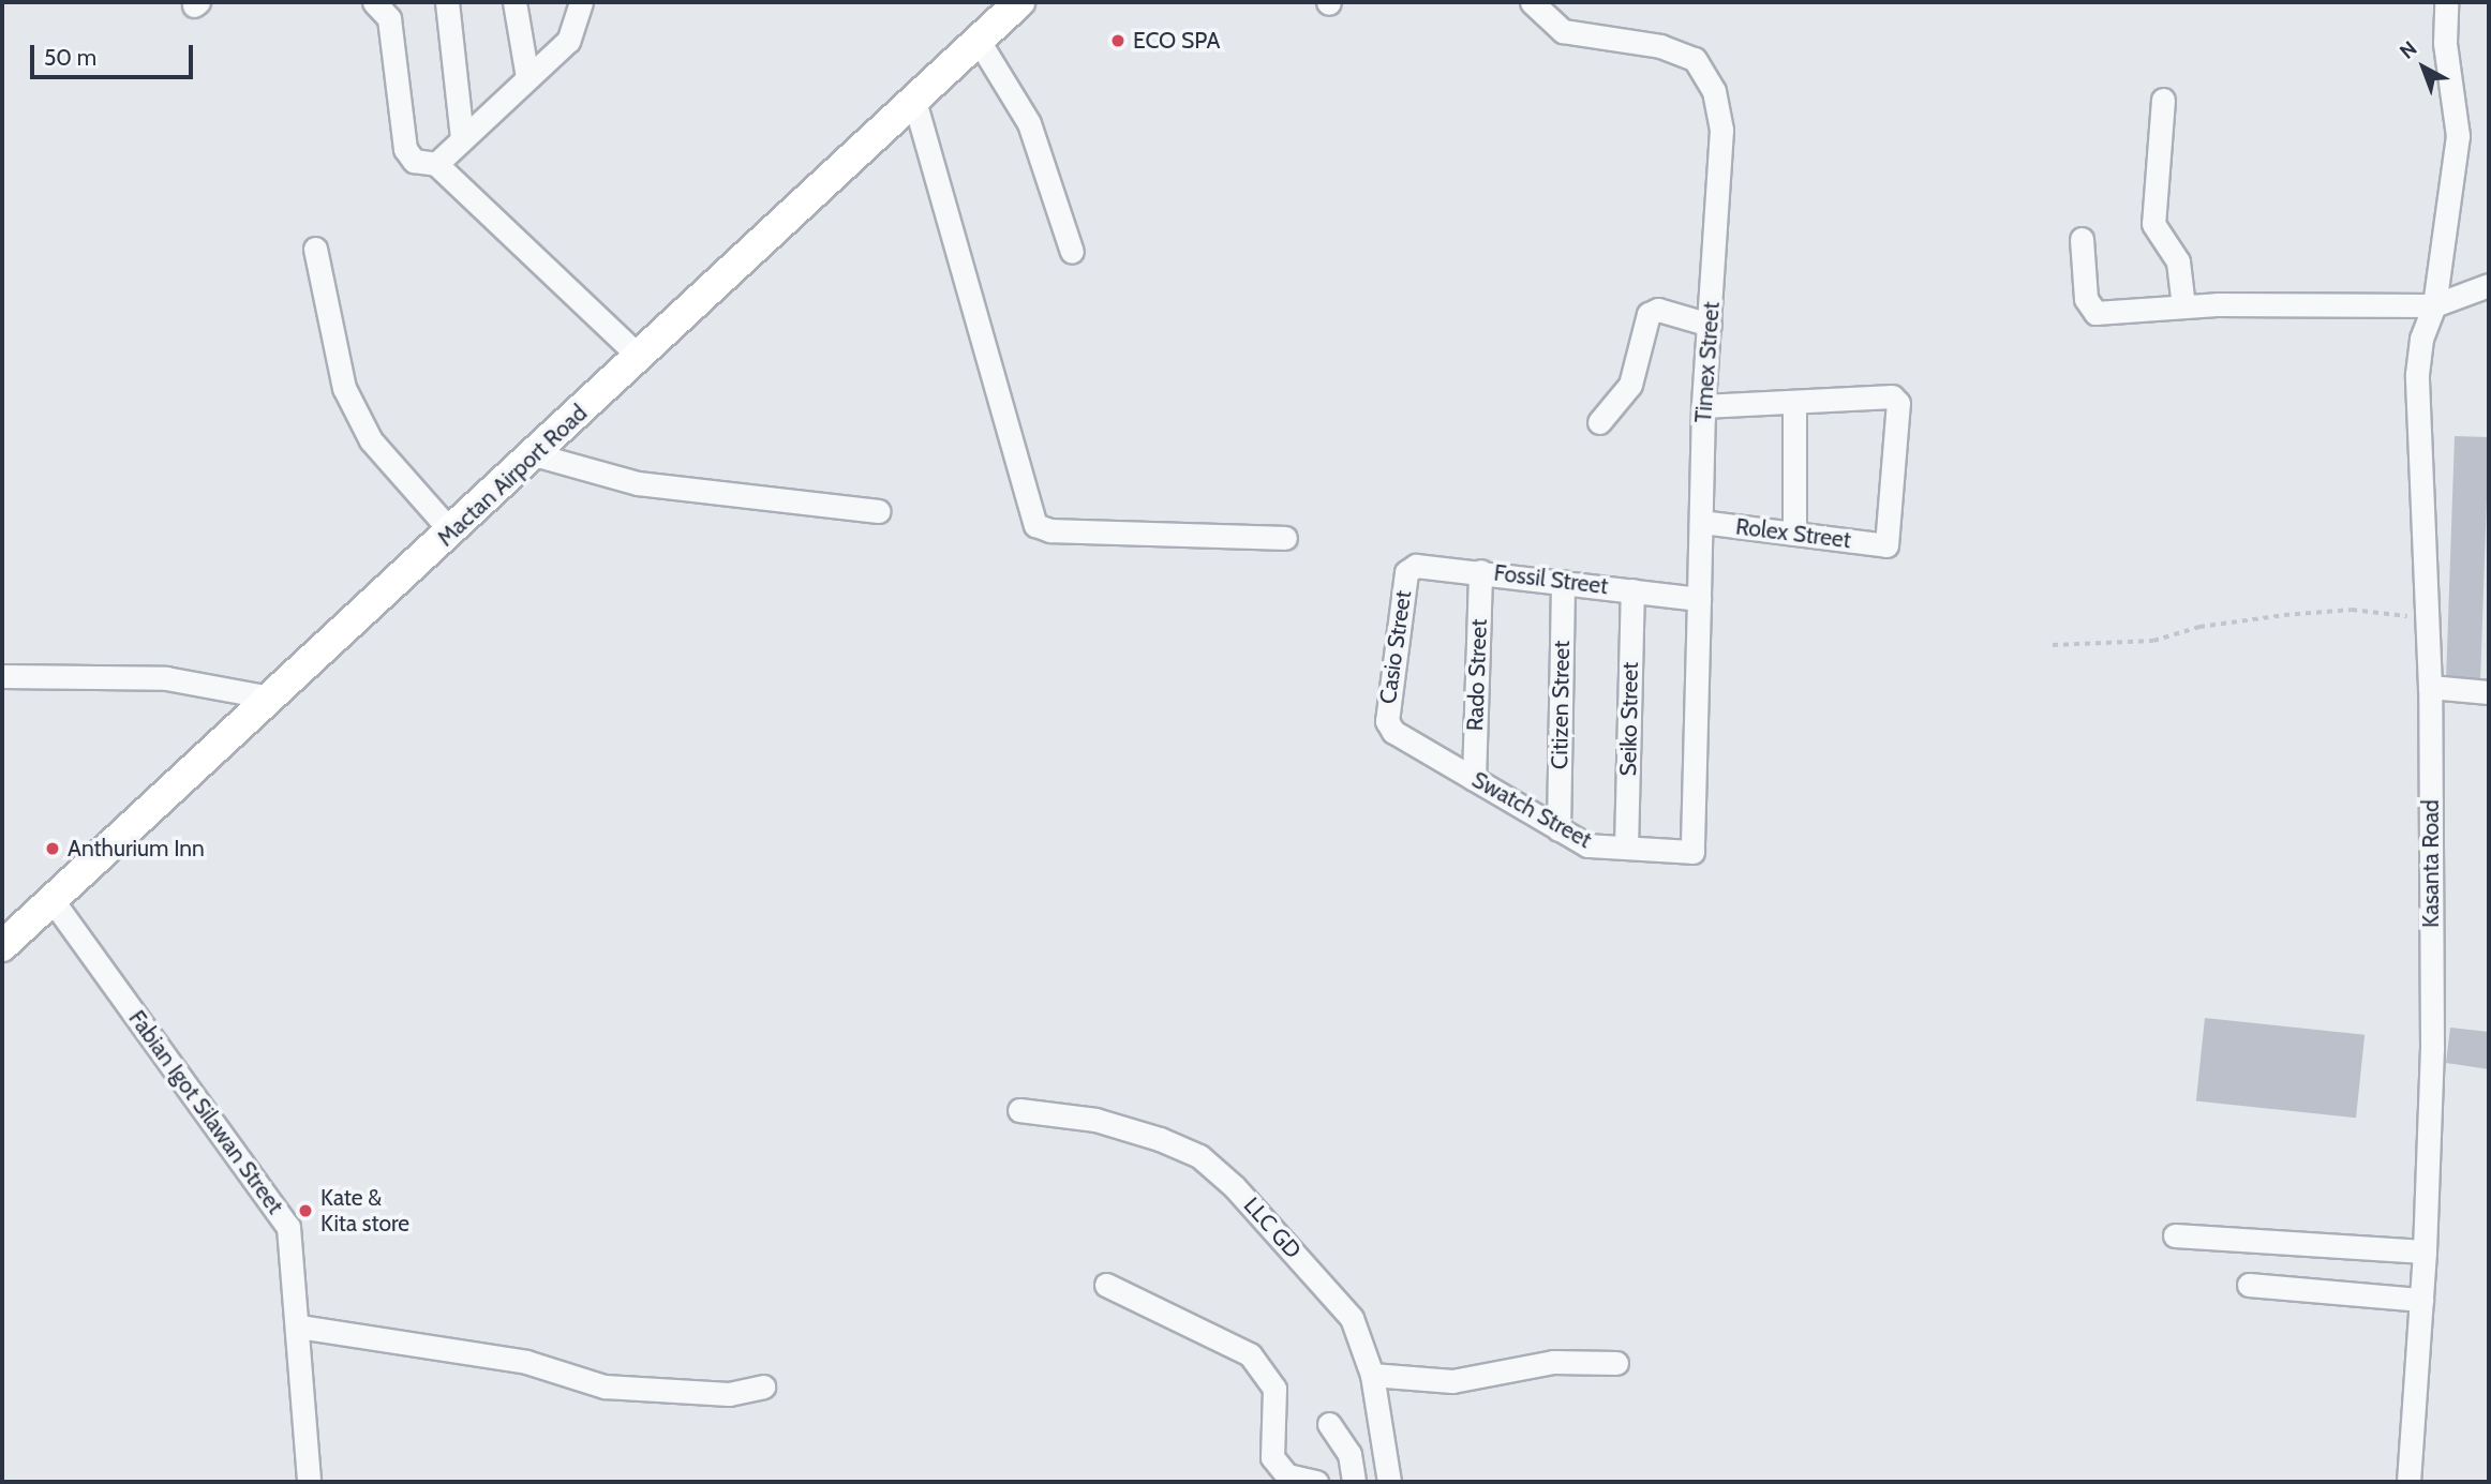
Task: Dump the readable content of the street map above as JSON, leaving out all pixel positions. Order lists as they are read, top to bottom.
{
  "streets": {
    "main road": ["Mactan Airport Road"],
    "street": [
      "Timex Street",
      "Rolex Street",
      "Fossil Street",
      "Casio Street",
      "Rado Street",
      "Citizen Street",
      "Seiko Street",
      "Swatch Street",
      "Kasanta Road",
      "Fabian Igot Silawan Street",
      "LLC GD"
    ]
  },
  "crossings": [
    ["Timex Street", "Rolex Street"],
    ["Timex Street", "Fossil Street"],
    ["Timex Street", "Swatch Street"],
    ["Mactan Airport Road", "Fabian Igot Silawan Street"],
    ["Fossil Street", "Casio Street"],
    ["Fossil Street", "Rado Street"],
    ["Fossil Street", "Citizen Street"],
    ["Fossil Street", "Seiko Street"],
    ["Casio Street", "Swatch Street"],
    ["Rado Street", "Swatch Street"],
    ["Citizen Street", "Swatch Street"],
    ["Seiko Street", "Swatch Street"]
  ],
  "places": ["ECO SPA", "Anthurium Inn", "Kate & Kita store"],
  "scale_bar": "50 m",
  "north": "top left"
}
